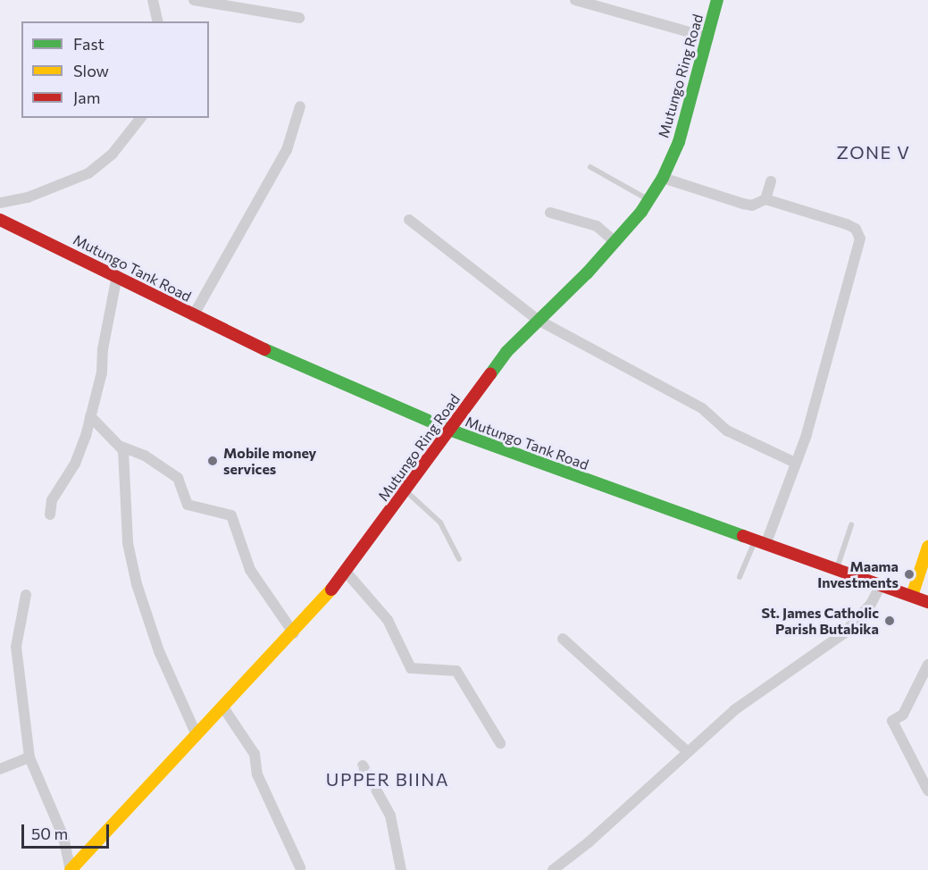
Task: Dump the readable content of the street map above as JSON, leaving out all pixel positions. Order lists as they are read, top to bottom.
{
  "streets": {
    "street": ["Mutungo Ring Road", "Mutungo Tank Road"]
  },
  "crossings": [
    ["Mutungo Ring Road", "Mutungo Tank Road"]
  ],
  "districts": ["ZONE V", "UPPER BIINA"],
  "places": ["Mobile money services", "Maama Investments", "St. James Catholic Parish Butabika"],
  "legend": ["Fast", "Slow", "Jam"],
  "scale_bar": "50 m"
}
